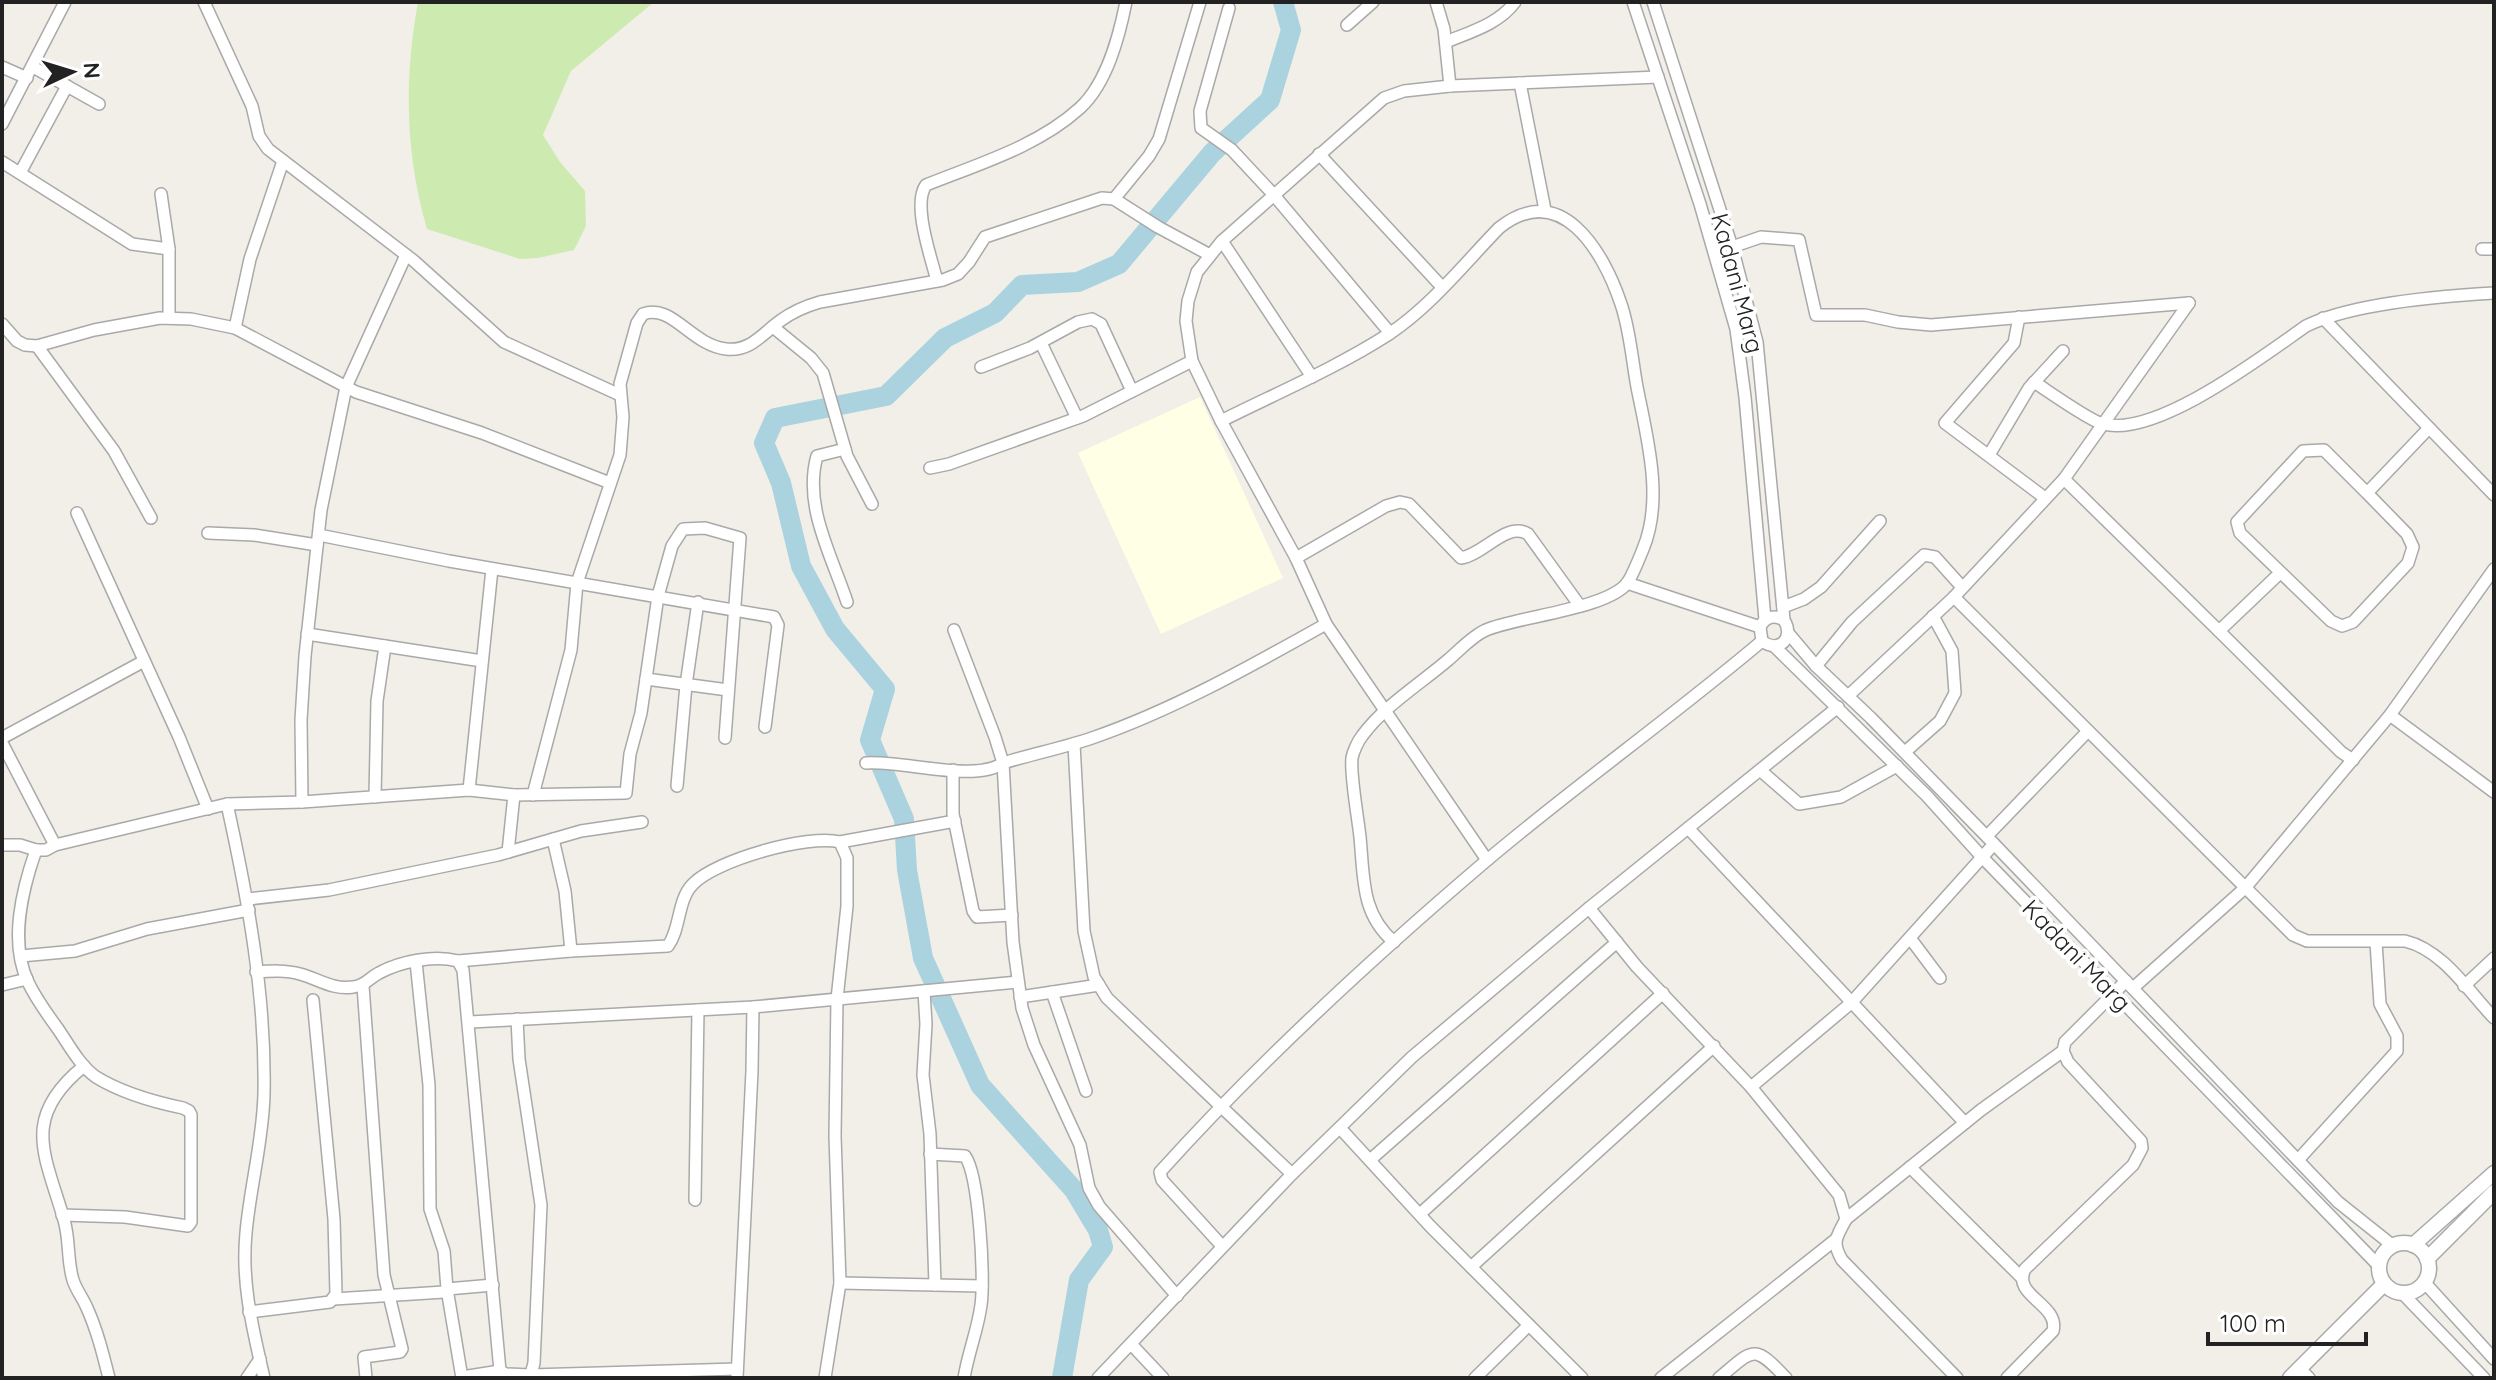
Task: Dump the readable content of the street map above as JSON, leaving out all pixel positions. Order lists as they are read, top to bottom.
{
  "streets": {
    "street": ["Kadani Marg"]
  },
  "scale_bar": "100 m",
  "north": "right"
}
